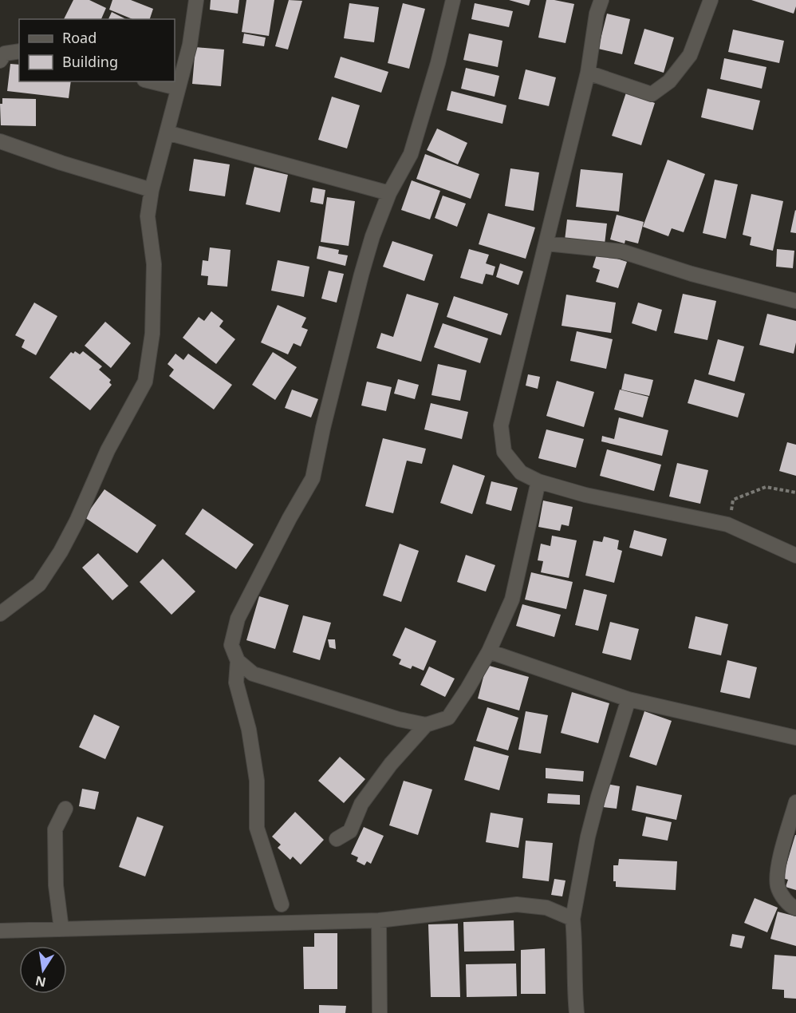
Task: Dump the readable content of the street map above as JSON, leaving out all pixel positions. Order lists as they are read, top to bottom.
{
  "legend": ["Road", "Building"],
  "north": "bottom"
}
